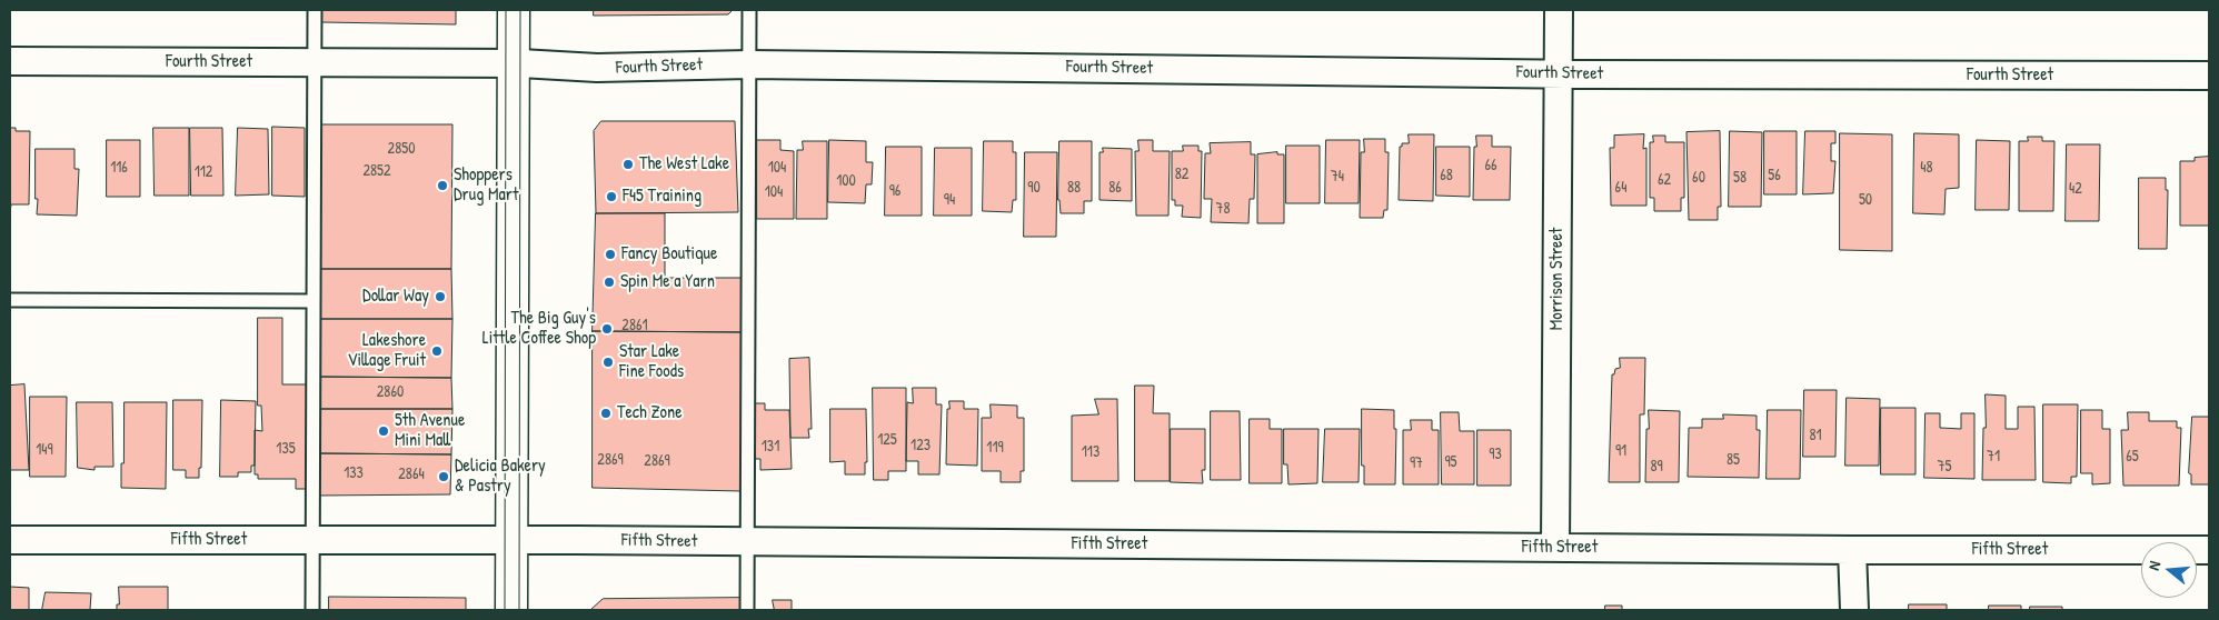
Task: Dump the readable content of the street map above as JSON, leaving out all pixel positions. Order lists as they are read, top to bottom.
{
  "streets": {
    "street": ["Fourth Street", "Morrison Street", "Fifth Street"]
  },
  "crossings": [
    ["Fourth Street", "Morrison Street"],
    ["Morrison Street", "Fifth Street"]
  ],
  "places": [
    "The West Lake",
    "Shoppers Drug Mart",
    "F45 Training",
    "Fancy Boutique",
    "Spin Me a Yarn",
    "Dollar Way",
    "The Big Guy's Little Coffee Shop",
    "Lakeshore Village Fruit",
    "Star Lake Fine Foods",
    "Tech Zone",
    "5th Avenue Mini Mall",
    "Delicia Bakery & Pastry"
  ],
  "house_numbers": [
    "2850",
    "66",
    "116",
    "104",
    "48",
    "2852",
    "112",
    "82",
    "68",
    "56",
    "74",
    "60",
    "58",
    "62",
    "100",
    "90",
    "88",
    "86",
    "64",
    "42",
    "96",
    "104",
    "94",
    "50",
    "78",
    "2861",
    "2860",
    "81",
    "125",
    "123",
    "131",
    "119",
    "135",
    "149",
    "91",
    "113",
    "93",
    "71",
    "65",
    "2869",
    "85",
    "2869",
    "95",
    "97",
    "89",
    "75",
    "133",
    "2864"
  ],
  "north": "left"
}
